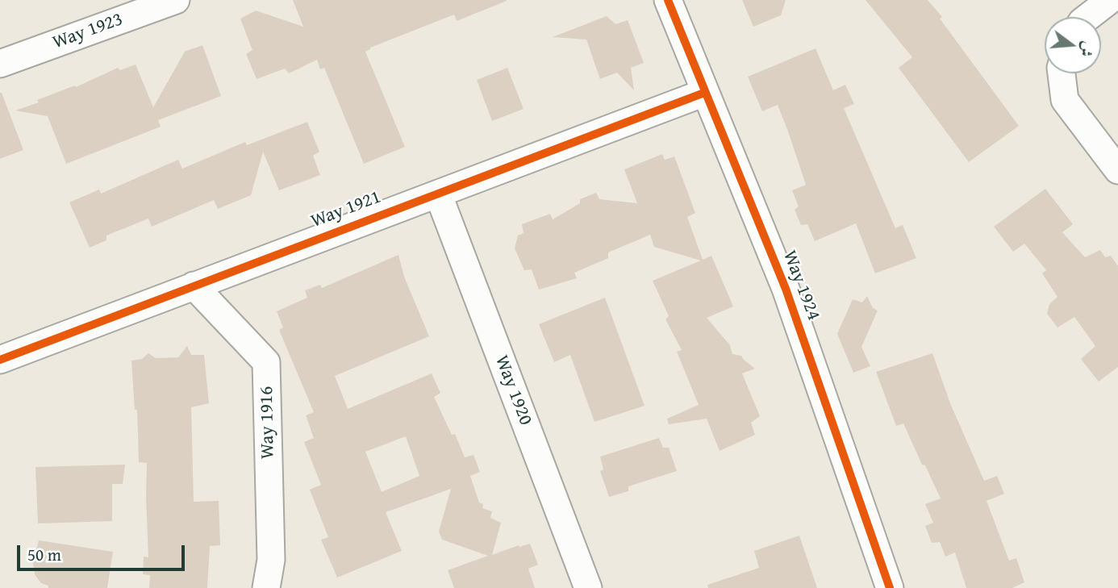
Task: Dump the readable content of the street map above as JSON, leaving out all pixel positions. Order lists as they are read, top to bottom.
{
  "streets": {
    "street": [
      "Way 1923",
      "Way 1921",
      "Way 1924",
      "Way 1920",
      "Way 1916"
    ]
  },
  "crossings": [
    ["Way 1921", "Way 1924"],
    ["Way 1921", "Way 1920"],
    ["Way 1921", "Way 1916"]
  ],
  "scale_bar": "50 m",
  "north": "right"
}
